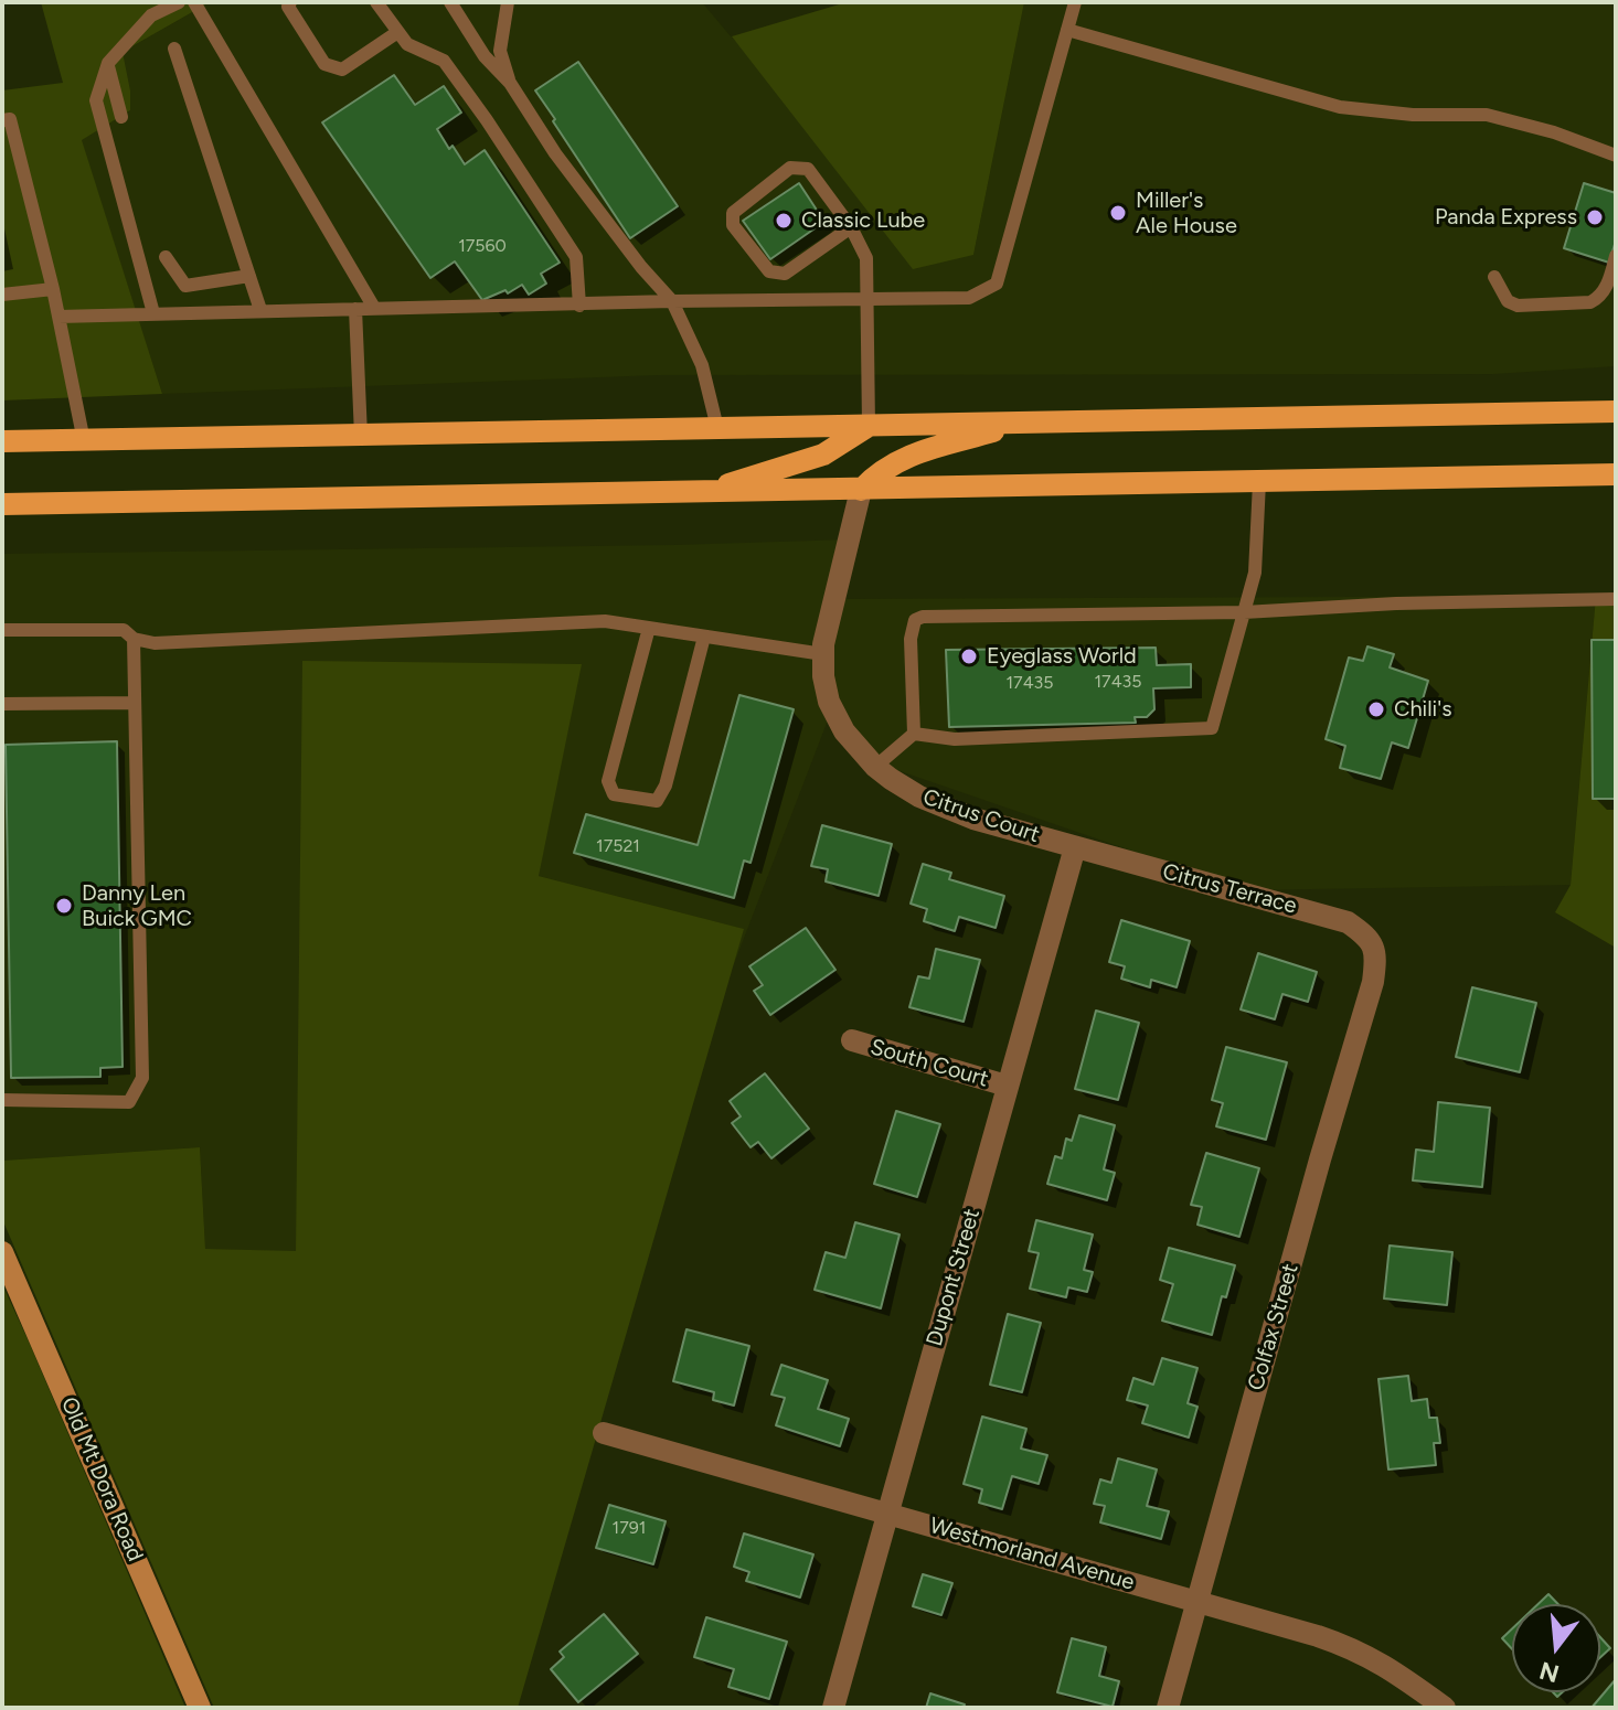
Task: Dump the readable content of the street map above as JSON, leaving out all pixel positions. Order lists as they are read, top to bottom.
{
  "streets": {
    "street": [
      "Citrus Court",
      "Citrus Terrace",
      "South Court",
      "Dupont Street",
      "Colfax Street",
      "Old Mt Dora Road",
      "Westmorland Avenue"
    ]
  },
  "crossings": [
    ["Citrus Court", "Citrus Terrace"],
    ["Citrus Court", "Dupont Street"],
    ["Citrus Terrace", "Dupont Street"],
    ["Citrus Terrace", "Colfax Street"],
    ["South Court", "Dupont Street"],
    ["Dupont Street", "Westmorland Avenue"],
    ["Colfax Street", "Westmorland Avenue"]
  ],
  "places": [
    "Miller's Ale House",
    "Panda Express",
    "Classic Lube",
    "Eyeglass World",
    "Chili's",
    "Danny Len Buick GMC"
  ],
  "house_numbers": [
    "17560",
    "17435",
    "17435",
    "17521",
    "1791"
  ],
  "north": "bottom"
}
